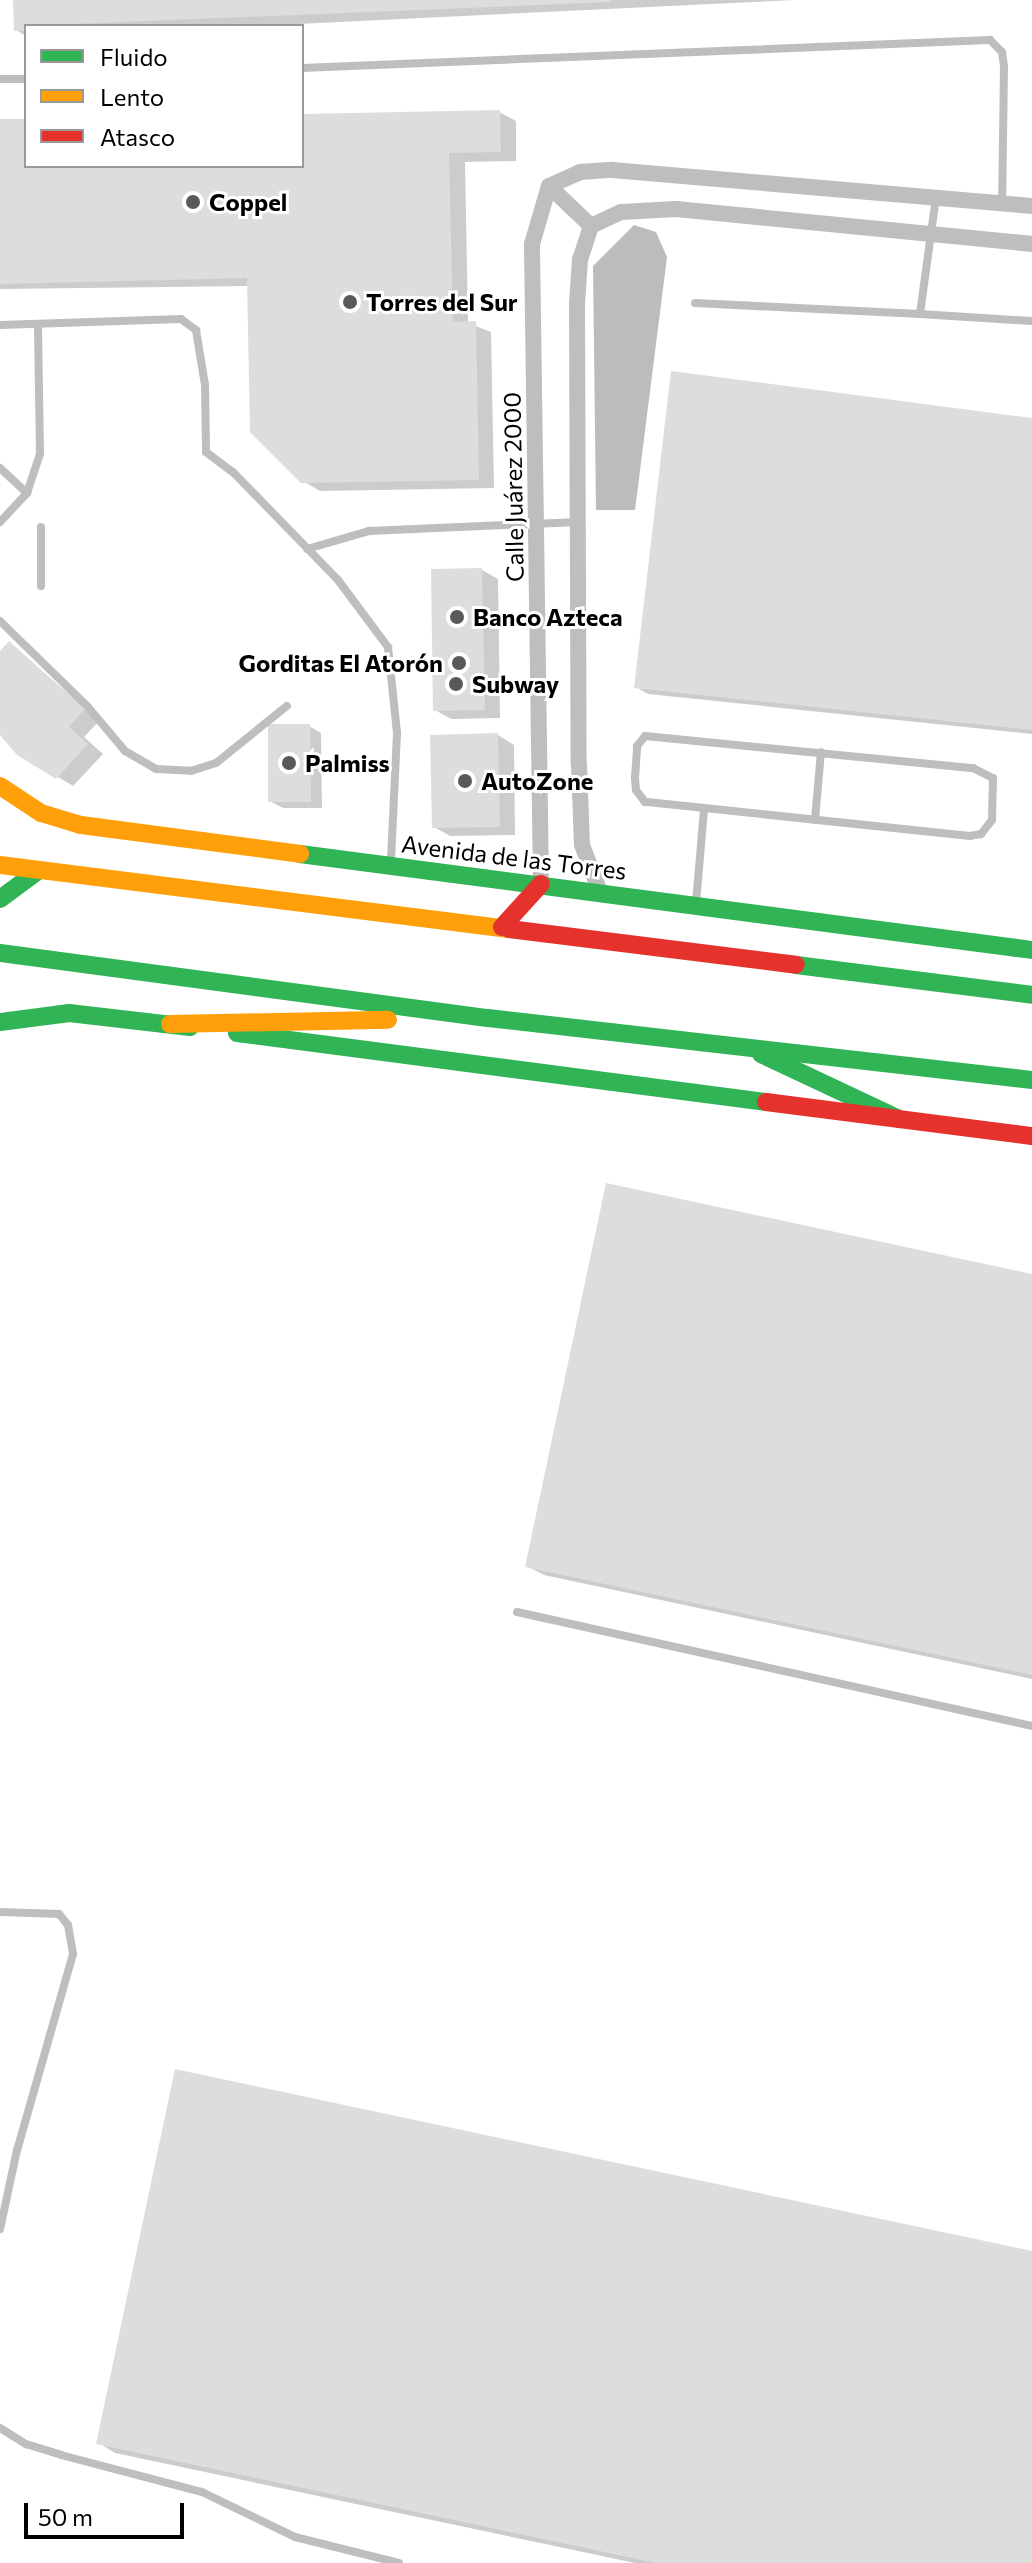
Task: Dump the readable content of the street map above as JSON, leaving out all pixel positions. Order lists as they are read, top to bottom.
{
  "streets": {
    "main road": ["Avenida de las Torres"],
    "street": ["Calle Juárez 2000"]
  },
  "crossings": [
    ["Calle Juárez 2000", "Avenida de las Torres"]
  ],
  "places": [
    "Coppel",
    "Torres del Sur",
    "Banco Azteca",
    "Gorditas El Atorón",
    "Subway",
    "Palmiss",
    "AutoZone"
  ],
  "legend": ["Fluido", "Lento", "Atasco"],
  "scale_bar": "50 m"
}
